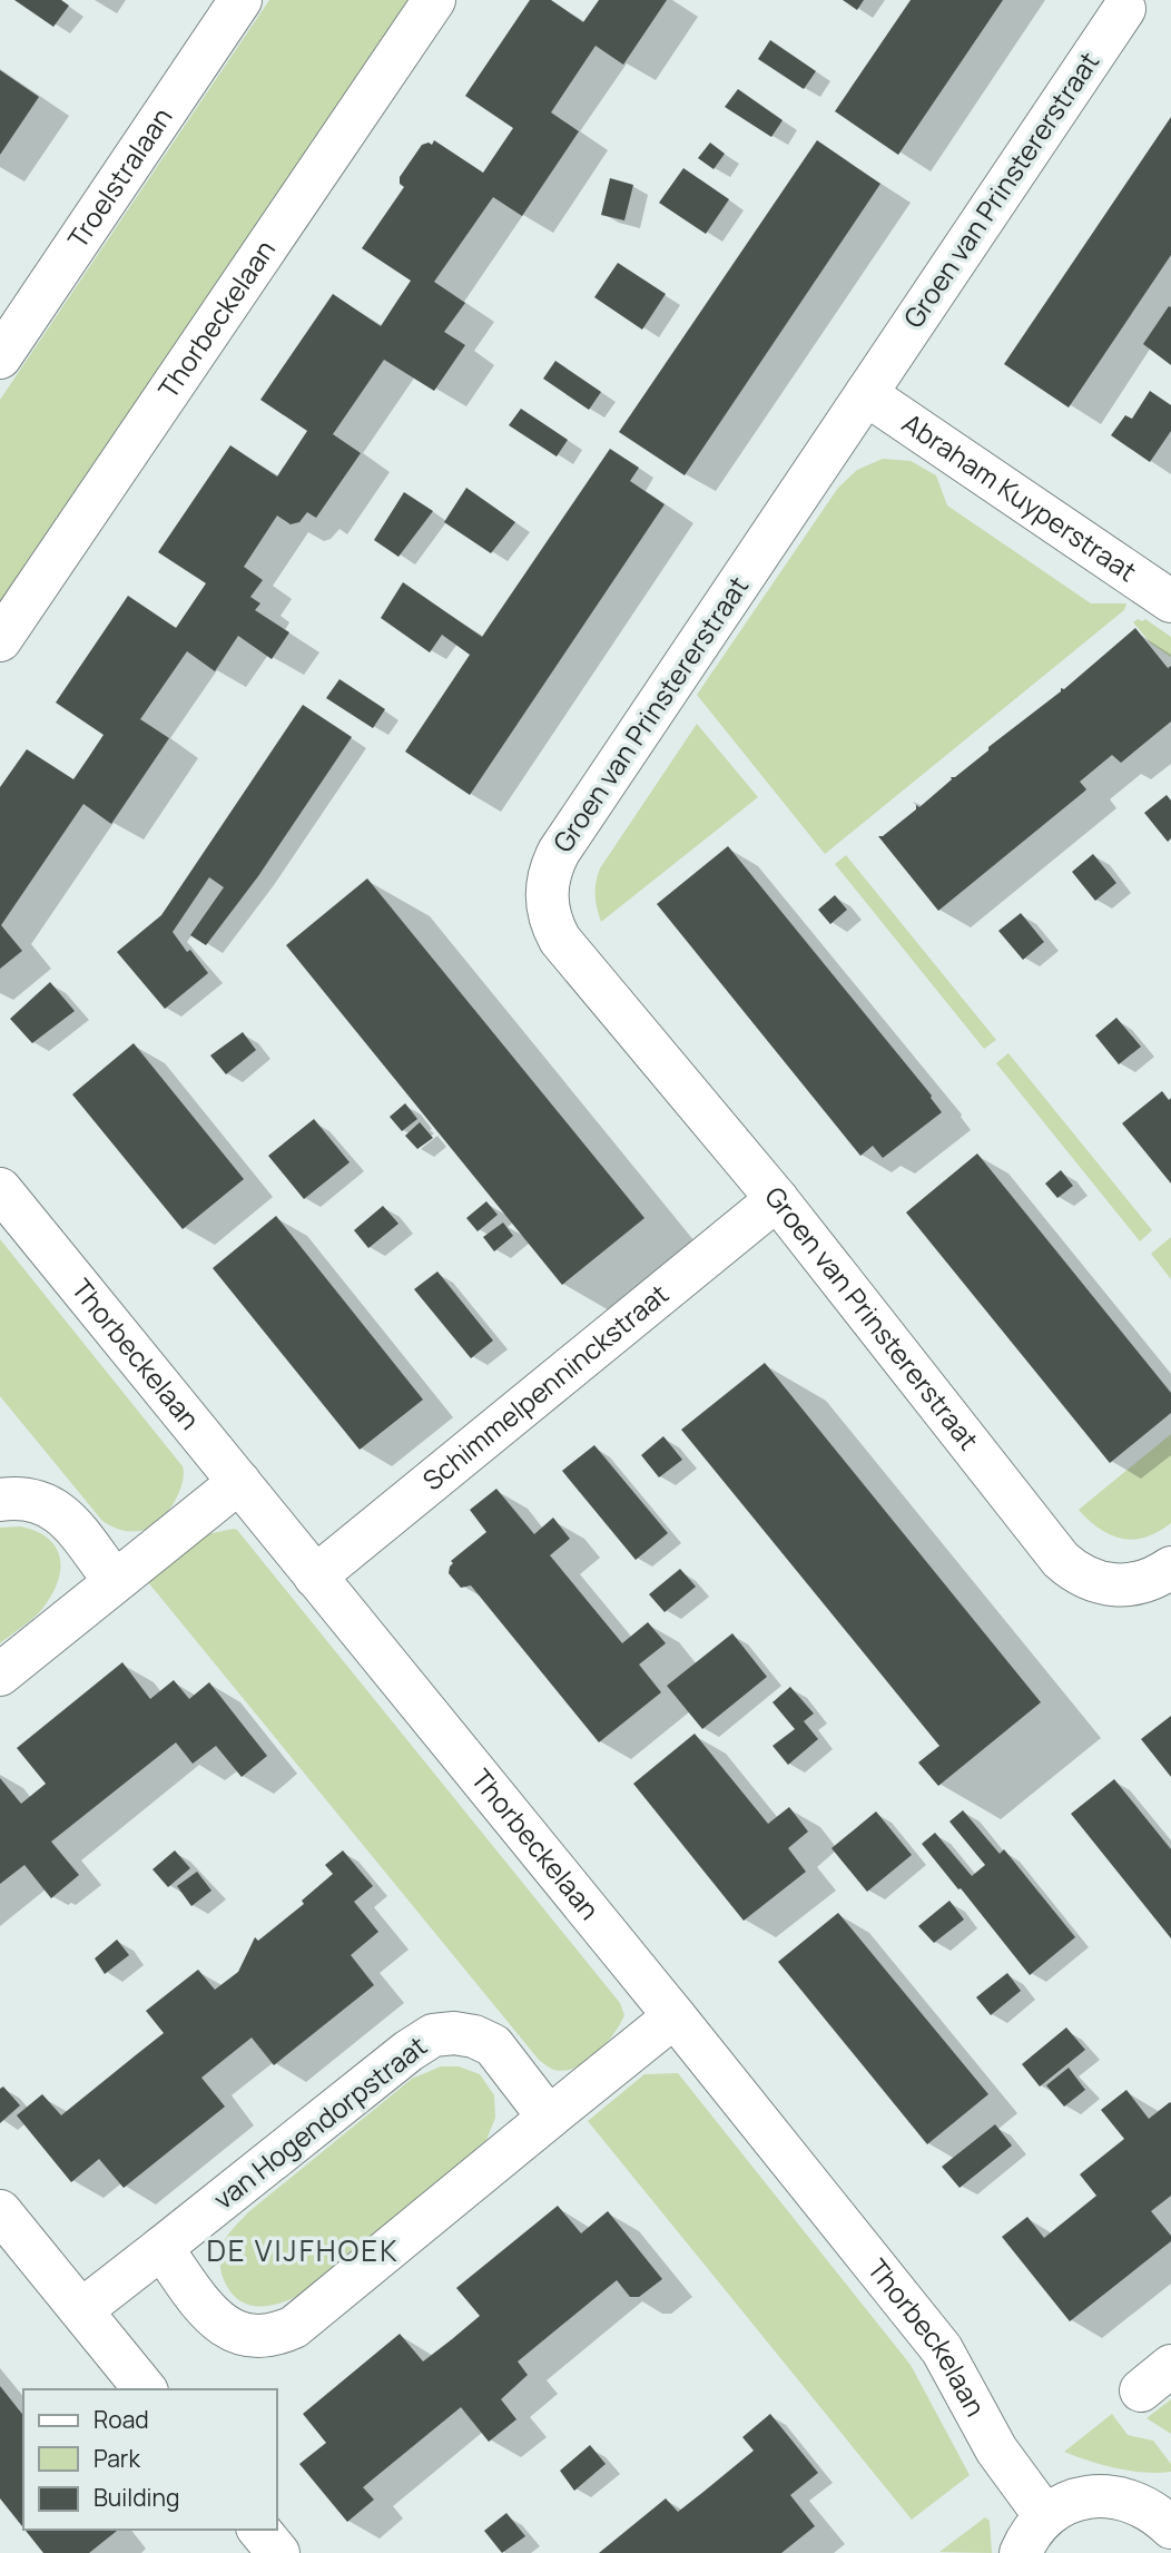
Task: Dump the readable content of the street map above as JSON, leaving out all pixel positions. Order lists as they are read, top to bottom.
{
  "streets": {
    "street": [
      "Troelstralaan",
      "Groen van Prinstererstraat",
      "Thorbeckelaan",
      "Abraham Kuyperstraat",
      "Schimmelpenninckstraat",
      "van Hogendorpstraat"
    ]
  },
  "crossings": [
    ["Groen van Prinstererstraat", "Abraham Kuyperstraat"],
    ["Groen van Prinstererstraat", "Schimmelpenninckstraat"],
    ["Thorbeckelaan", "Schimmelpenninckstraat"]
  ],
  "districts": ["DE VIJFHOEK"],
  "legend": ["Road", "Park", "Building"]
}
